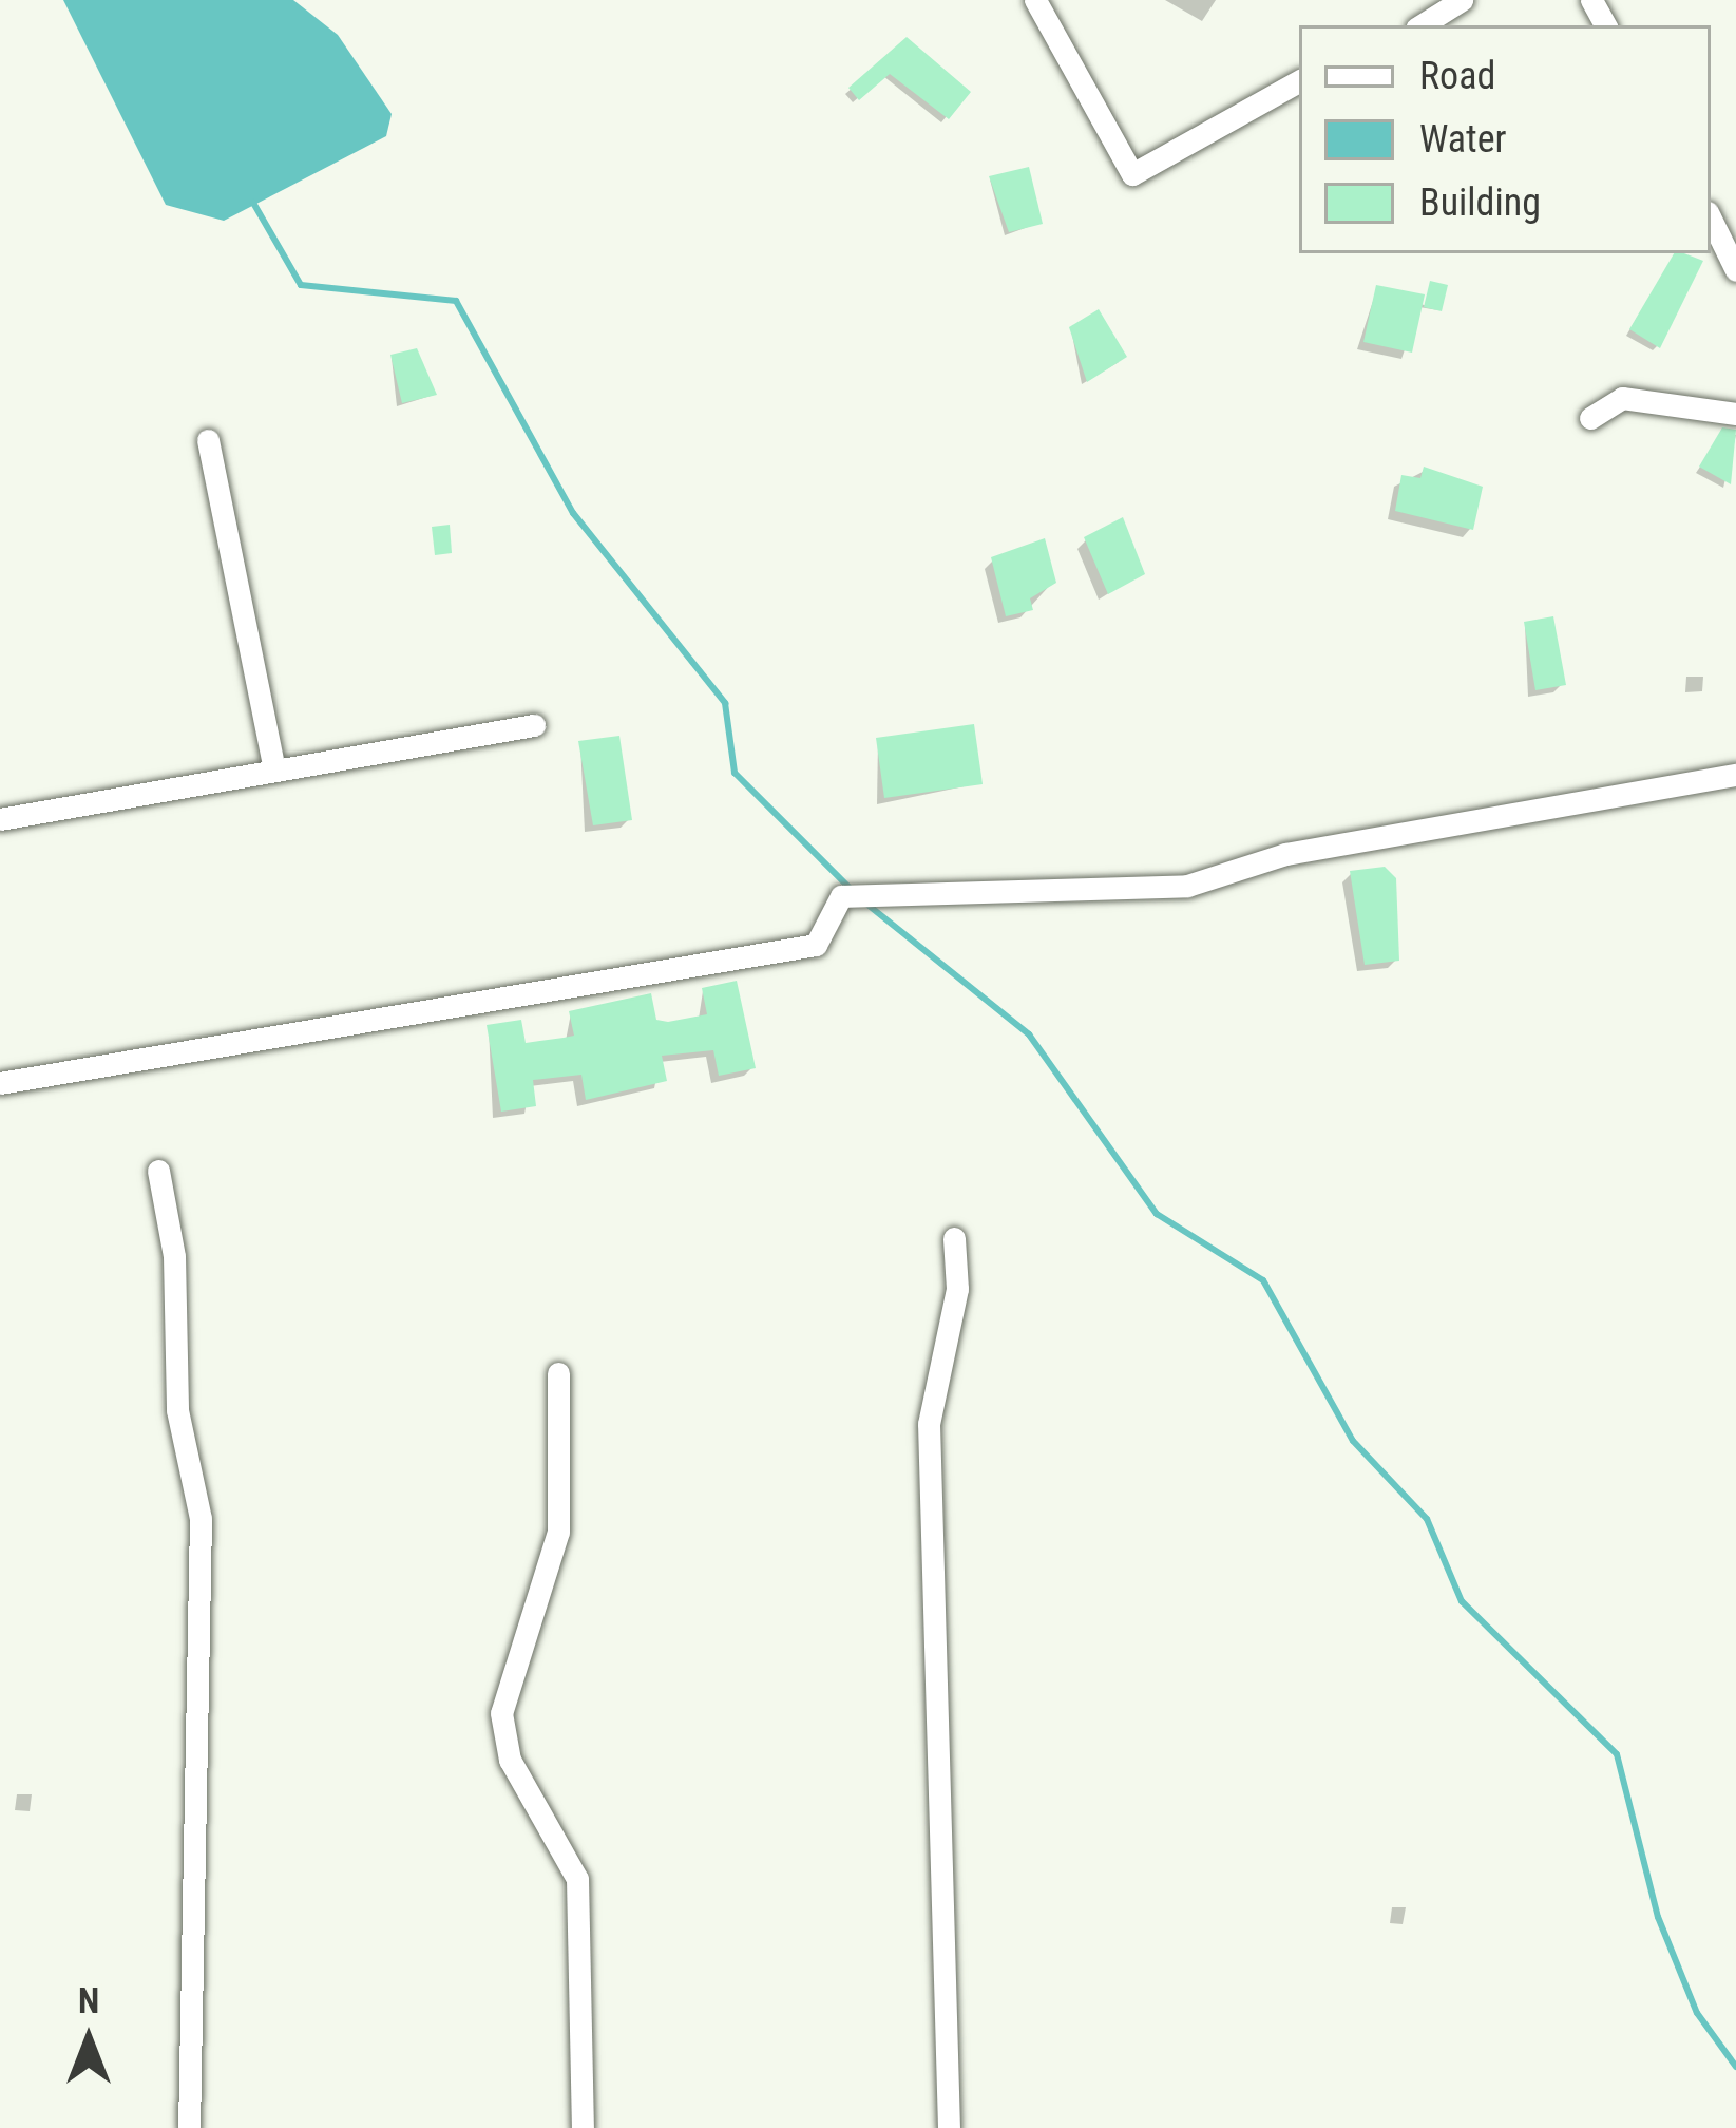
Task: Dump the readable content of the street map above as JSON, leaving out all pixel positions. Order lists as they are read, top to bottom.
{
  "legend": ["Road", "Water", "Building"],
  "north": "top"
}
